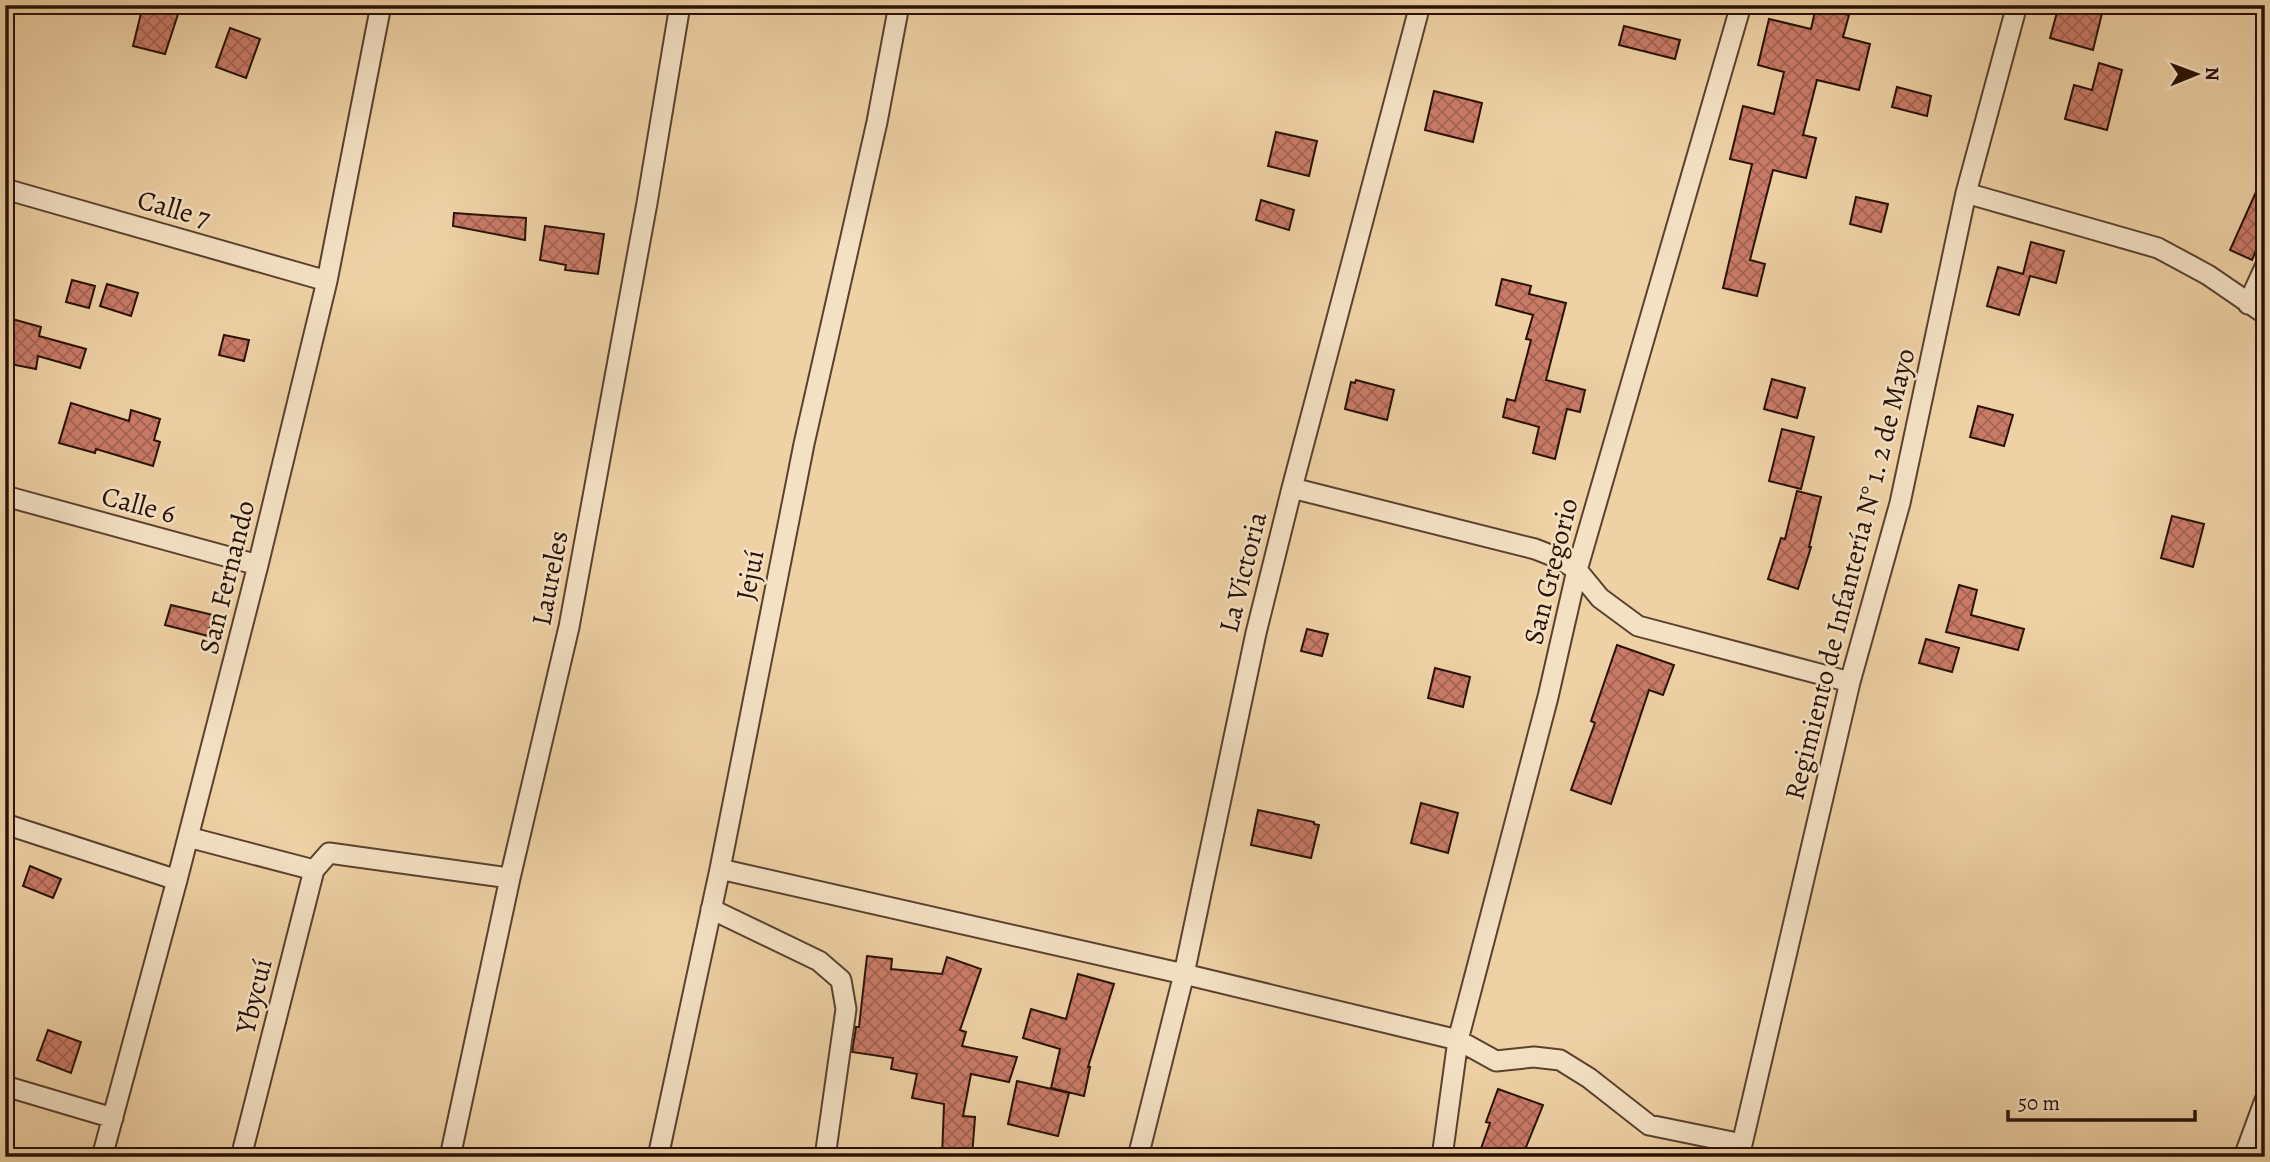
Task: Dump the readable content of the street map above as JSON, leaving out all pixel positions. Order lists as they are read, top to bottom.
{
  "streets": {
    "street": [
      "Calle 7",
      "Calle 6",
      "San Gregorio",
      "La Victoria",
      "Regimiento de Infantería N° 1. 2 de Mayo",
      "Jejuí",
      "San Fernando",
      "Laureles",
      "Ybycuí"
    ]
  },
  "crossings": [
    ["Calle 7", "San Fernando"],
    ["Calle 6", "San Fernando"],
    ["Laureles", "Ybycuí"]
  ],
  "scale_bar": "50 m",
  "north": "right"
}
